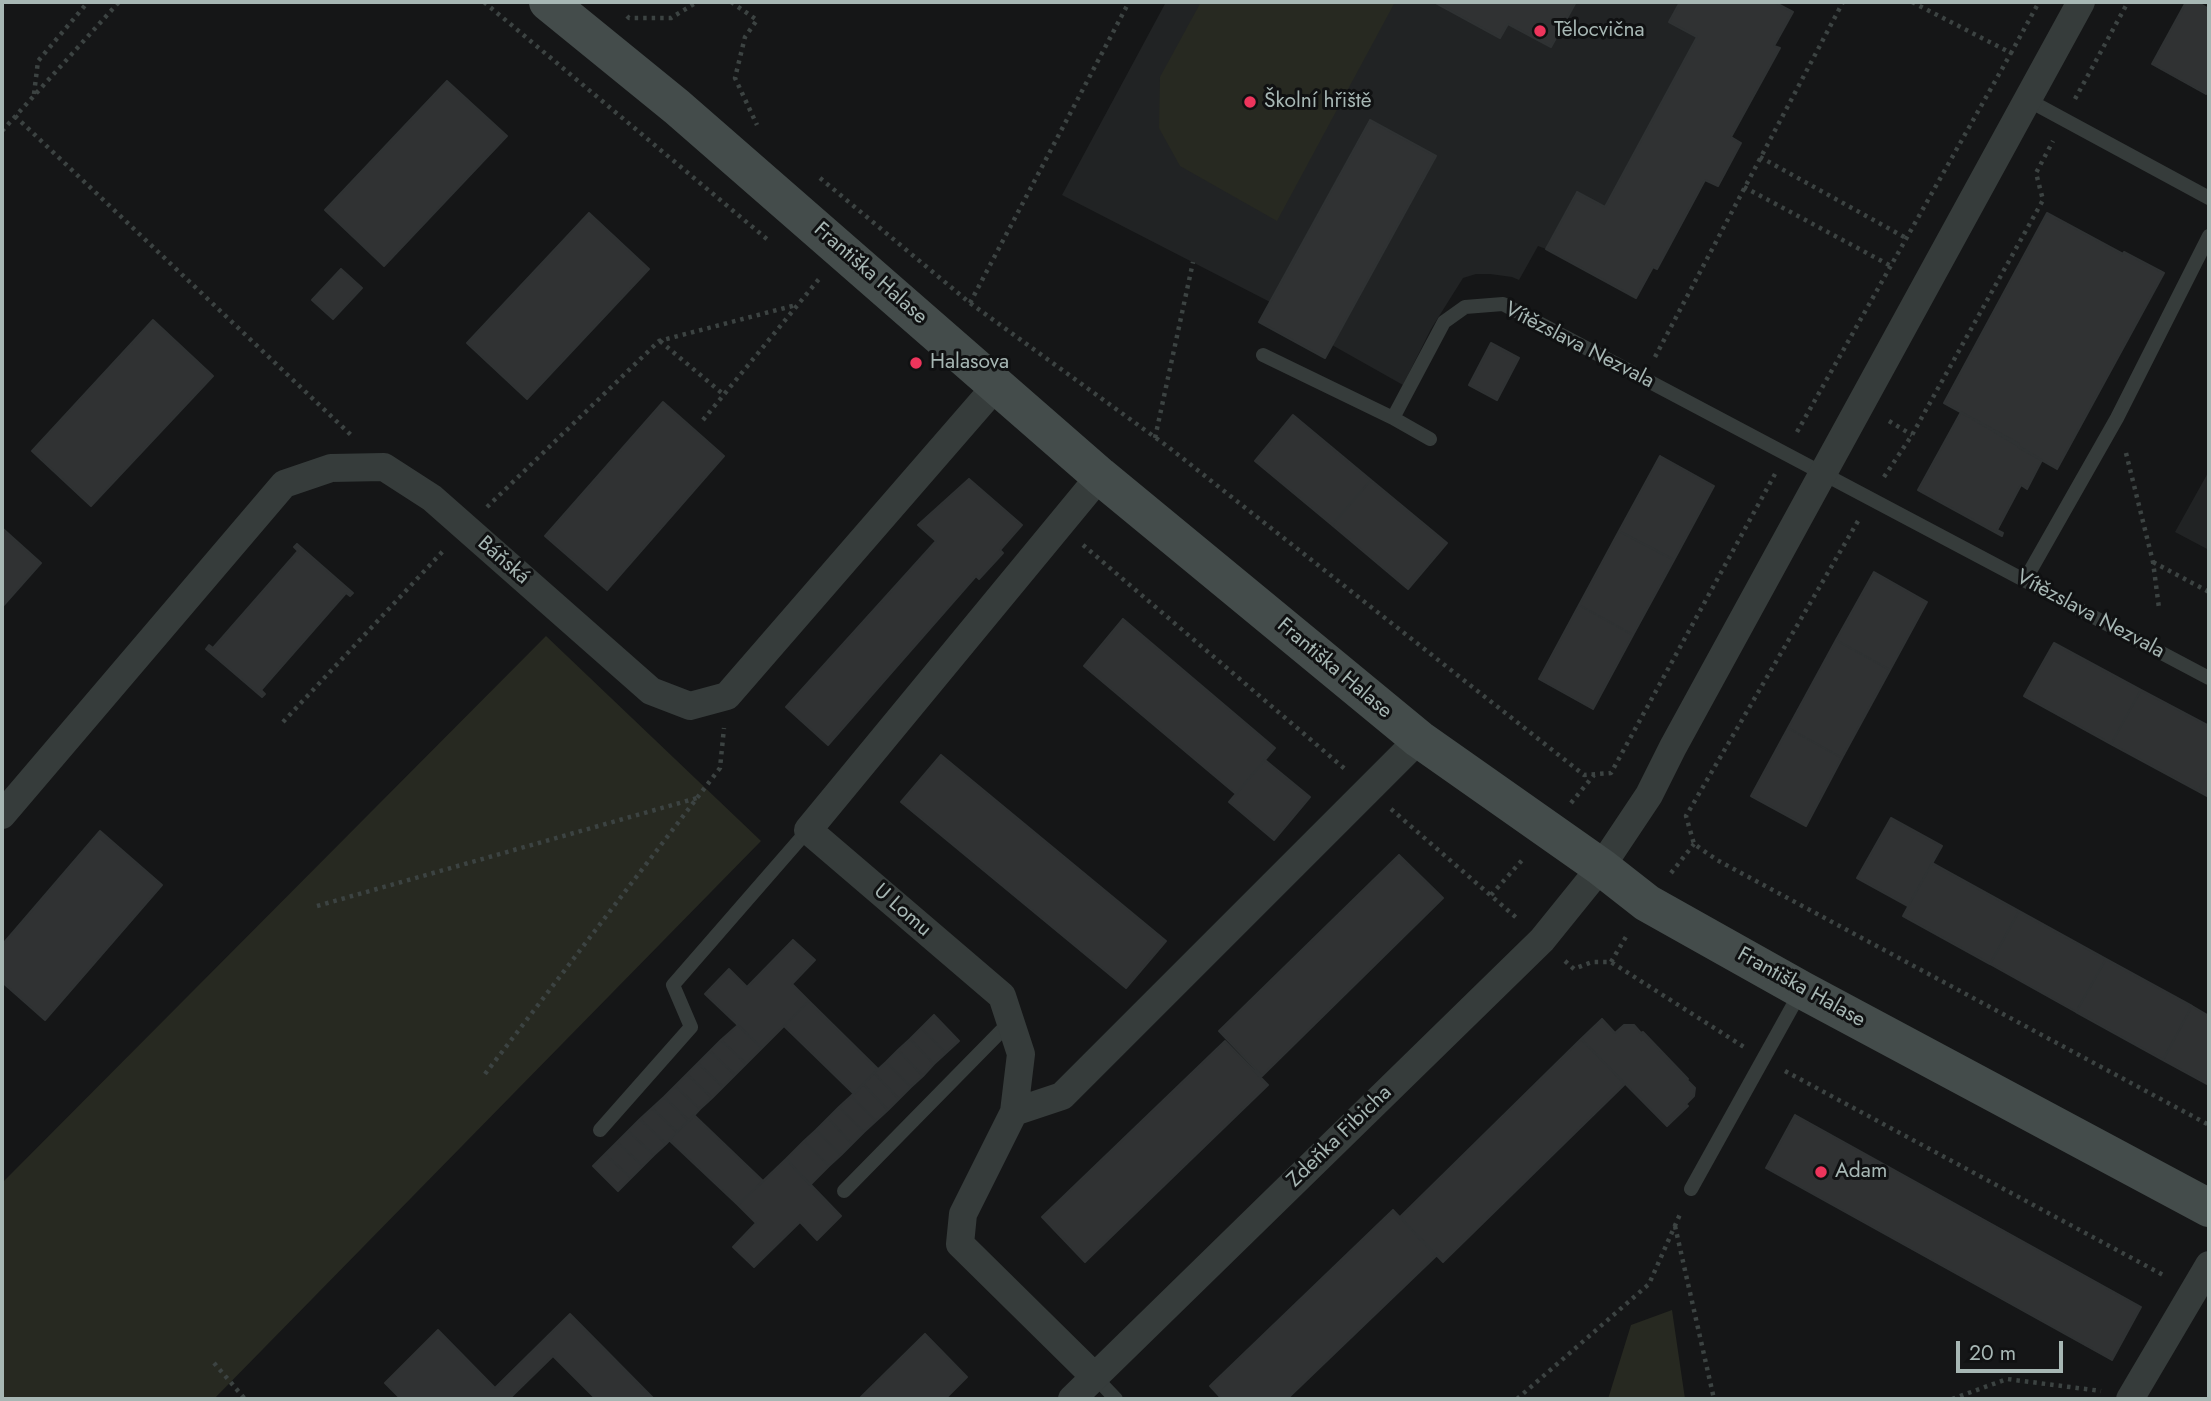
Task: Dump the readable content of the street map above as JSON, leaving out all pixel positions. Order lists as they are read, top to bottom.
{
  "streets": {
    "street": [
      "Františka Halase",
      "Báňská",
      "U Lomu",
      "Zdeňka Fibicha"
    ],
    "lane": ["Vítězslava Nezvala"]
  },
  "crossings": [
    ["Františka Halase", "Zdeňka Fibicha"],
    ["U Lomu", "Zdeňka Fibicha"]
  ],
  "places": [
    "Tělocvična",
    "Školní hřiště",
    "Halasova",
    "Adam"
  ],
  "scale_bar": "20 m"
}
